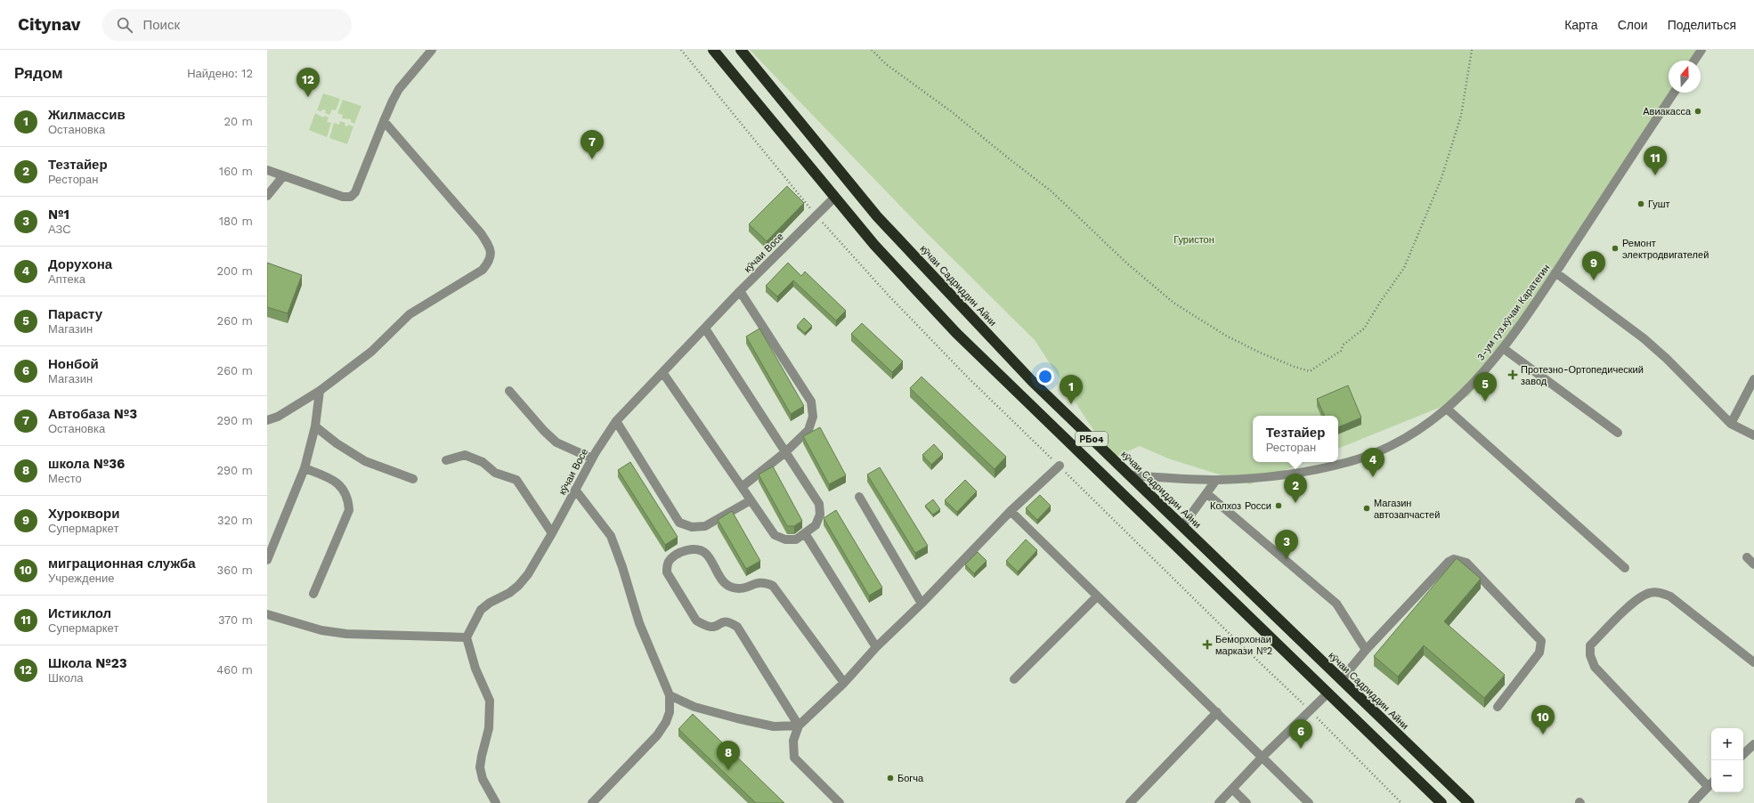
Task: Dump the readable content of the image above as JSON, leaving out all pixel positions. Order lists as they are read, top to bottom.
{
  "streets": {
    "highway": ["кӯчаи Садриддин Айни", "РБ04"],
    "street": ["кӯчаи Восе", "3-ум гуз.кӯчаи Каратегин"]
  },
  "crossings": [
    ["кӯчаи Восе", "РБ04"],
    ["кӯчаи Садриддин Айни", "3-ум гуз.кӯчаи Каратегин"]
  ],
  "parks": ["Гуристон"],
  "places": {
    "other": [
      "Авиакасса",
      "Гушт",
      "Ремонт электродвигателей",
      "Колхоз Росси",
      "Магазин автозапчастей",
      "Богча"
    ],
    "health": ["Протезно-Ортопедический завод", "Беморхонаи маркази №2"]
  },
  "north": "top",
  "page": {
    "header": "Citynav",
    "search": "Поиск",
    "nav": ["Карта", "Слои", "Поделиться"],
    "heading": ["Рядом", "Найдено: 12"],
    "pins": [
      "12",
      "7",
      "11",
      "9",
      "5",
      "1",
      "4",
      "2",
      "3",
      "10",
      "6",
      "8"
    ],
    "list": [
      {
        "mark": "1",
        "name": "Жилмассив",
        "note": "Остановка",
        "value": "20 m"
      },
      {
        "mark": "2",
        "name": "Тезтайер",
        "note": "Ресторан",
        "value": "160 m"
      },
      {
        "mark": "3",
        "name": "№1",
        "note": "АЗС",
        "value": "180 m"
      },
      {
        "mark": "4",
        "name": "Дорухона",
        "note": "Аптека",
        "value": "200 m"
      },
      {
        "mark": "5",
        "name": "Парасту",
        "note": "Магазин",
        "value": "260 m"
      },
      {
        "mark": "6",
        "name": "Нонбой",
        "note": "Магазин",
        "value": "260 m"
      },
      {
        "mark": "7",
        "name": "Автобаза №3",
        "note": "Остановка",
        "value": "290 m"
      },
      {
        "mark": "8",
        "name": "школа №36",
        "note": "Место",
        "value": "290 m"
      },
      {
        "mark": "9",
        "name": "Хуроквори",
        "note": "Супермаркет",
        "value": "320 m"
      },
      {
        "mark": "10",
        "name": "миграционная служба",
        "note": "Учреждение",
        "value": "360 m"
      },
      {
        "mark": "11",
        "name": "Истиклол",
        "note": "Супермаркет",
        "value": "370 m"
      },
      {
        "mark": "12",
        "name": "Школа №23",
        "note": "Школа",
        "value": "460 m"
      }
    ],
    "popup": ["Тезтайер", "Ресторан"],
    "map_buttons": ["+", "−"]
  }
}
